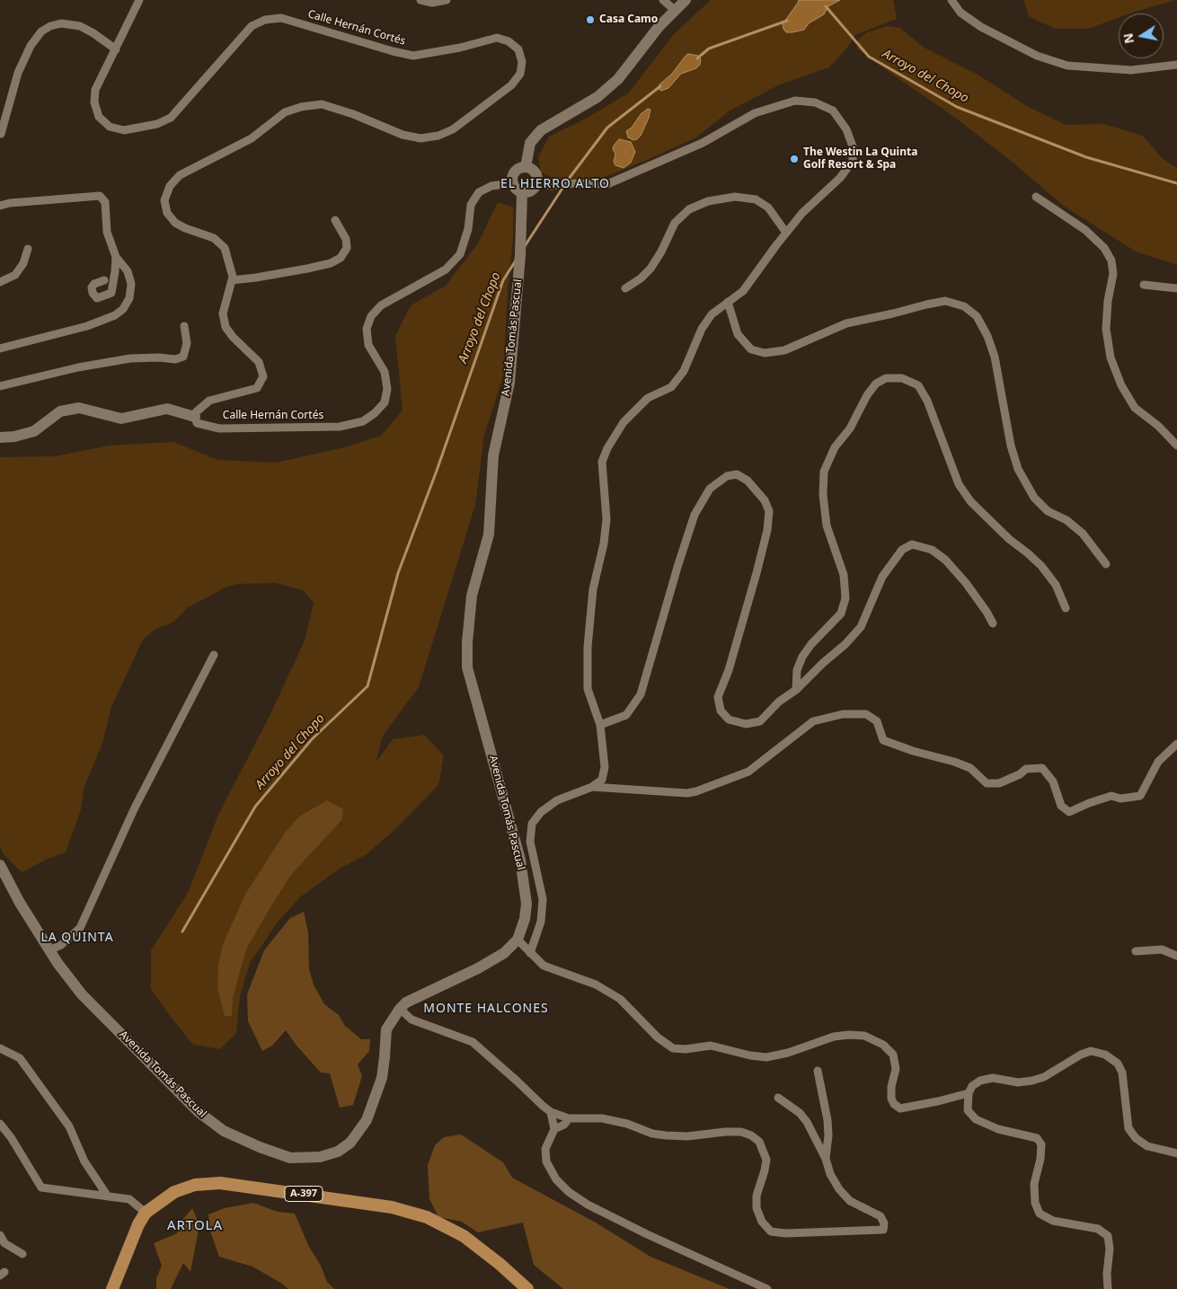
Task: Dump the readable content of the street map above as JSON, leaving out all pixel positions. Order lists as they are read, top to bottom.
{
  "streets": {
    "main road": ["A-397"],
    "street": ["Calle Hernán Cortés", "Avenida Tomás Pascual"]
  },
  "crossings": [
    ["Calle Hernán Cortés", "Avenida Tomás Pascual"]
  ],
  "districts": [
    "EL HIERRO ALTO",
    "LA QUINTA",
    "MONTE HALCONES",
    "ARTOLA"
  ],
  "water": ["Arroyo del Chopo"],
  "places": ["Casa Camo", "The Westin La Quinta Golf Resort & Spa"],
  "north": "left"
}
